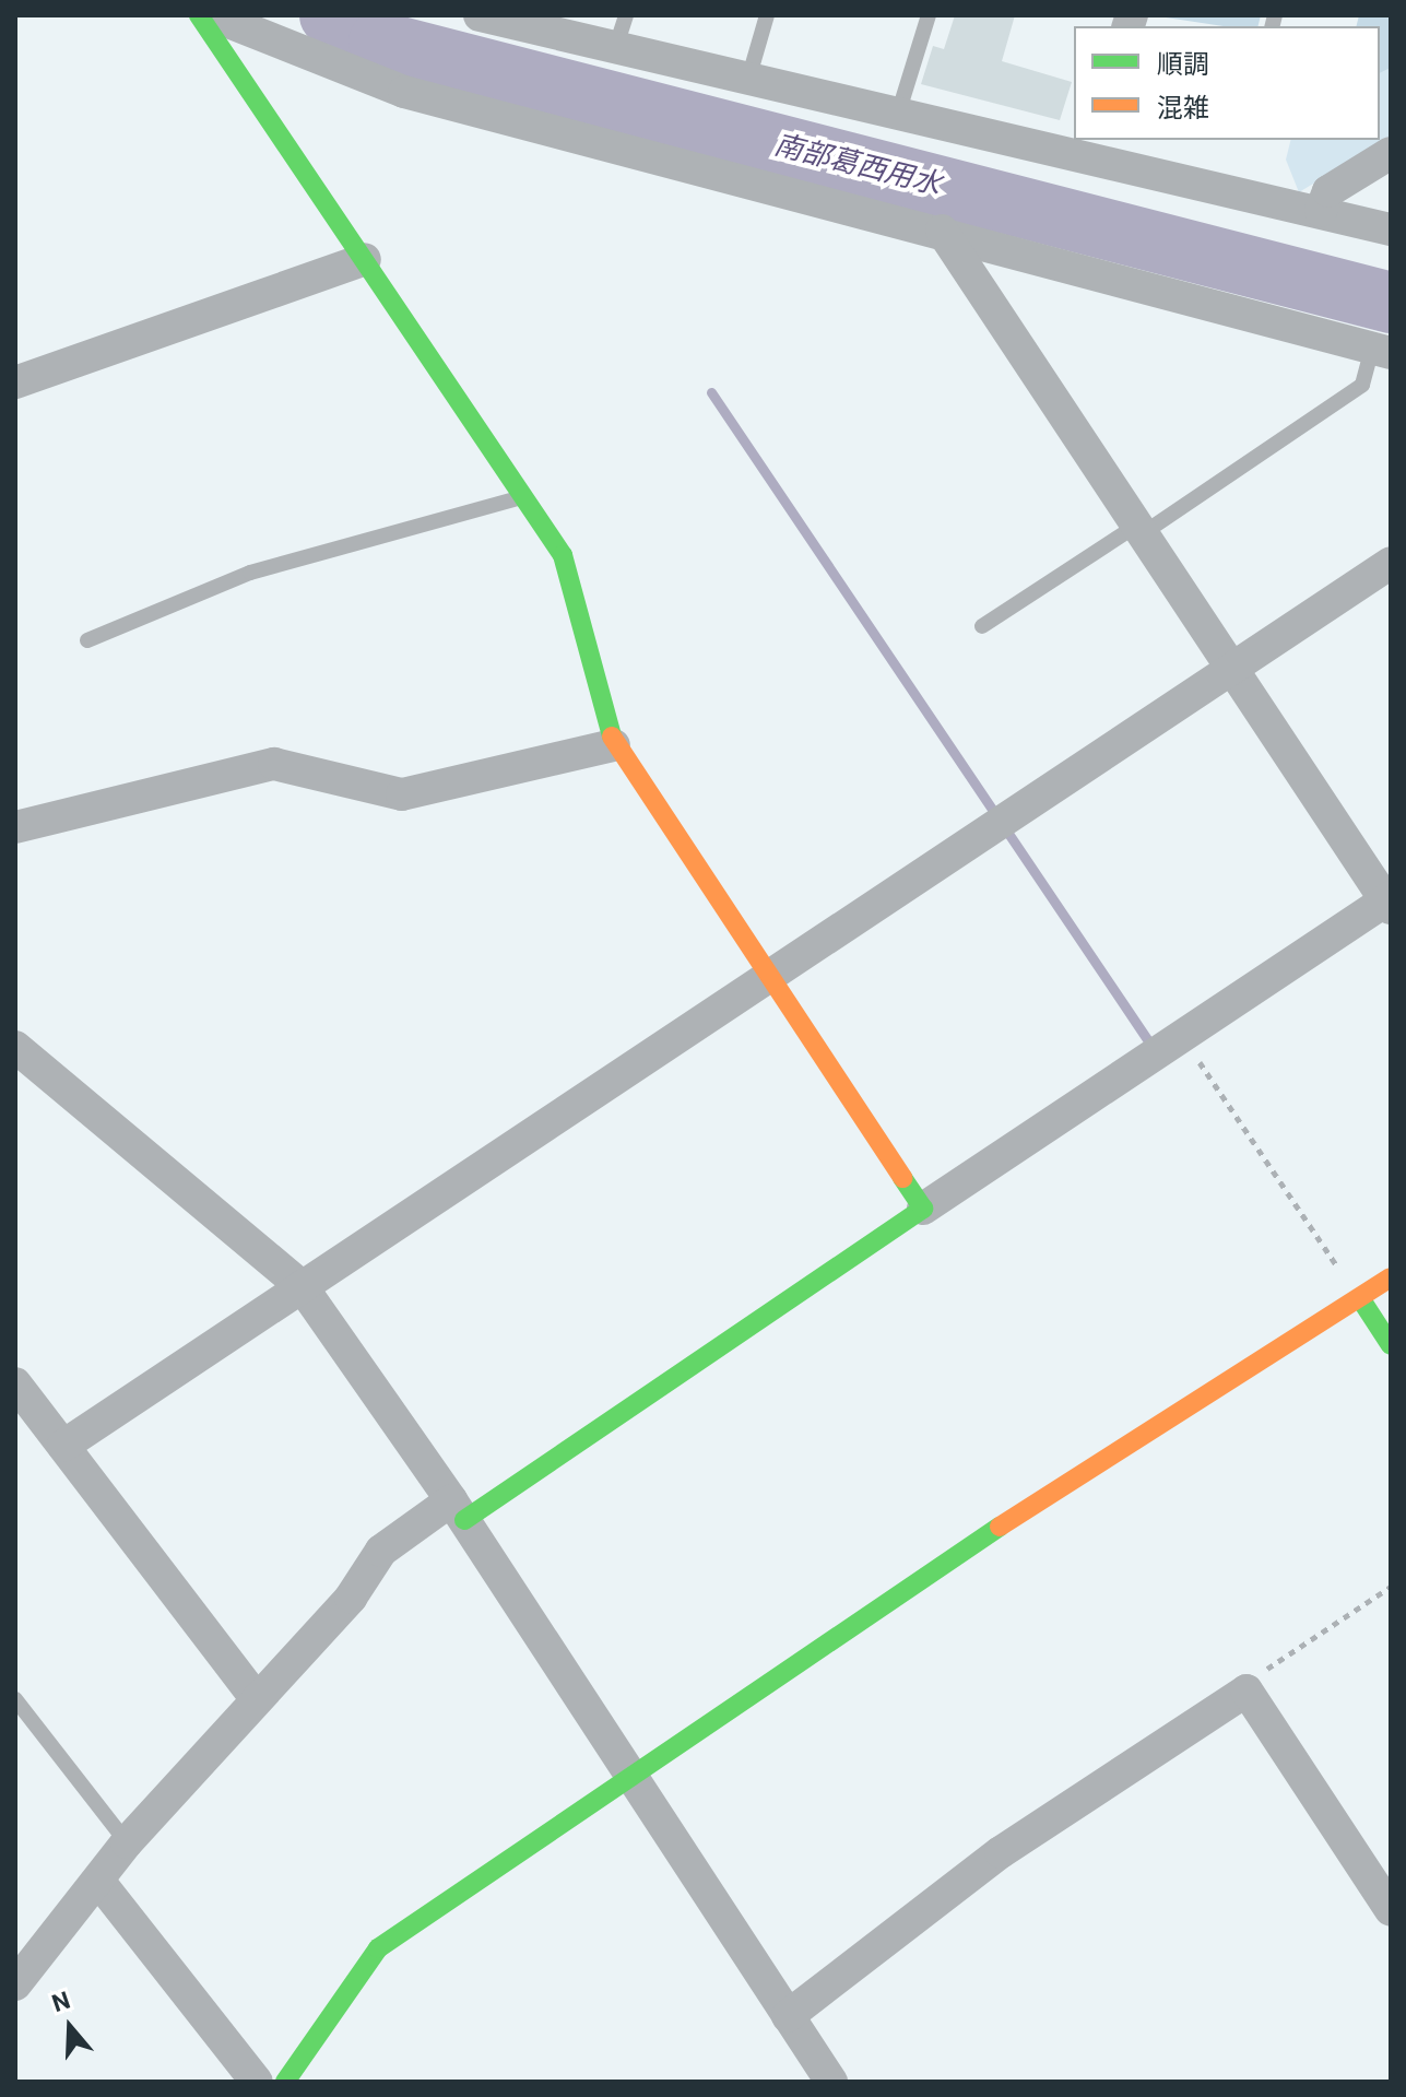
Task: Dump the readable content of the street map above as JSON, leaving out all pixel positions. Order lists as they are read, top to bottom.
{
  "water": ["南部葛西用水"],
  "legend": ["順調", "混雑"],
  "north": "top"
}
